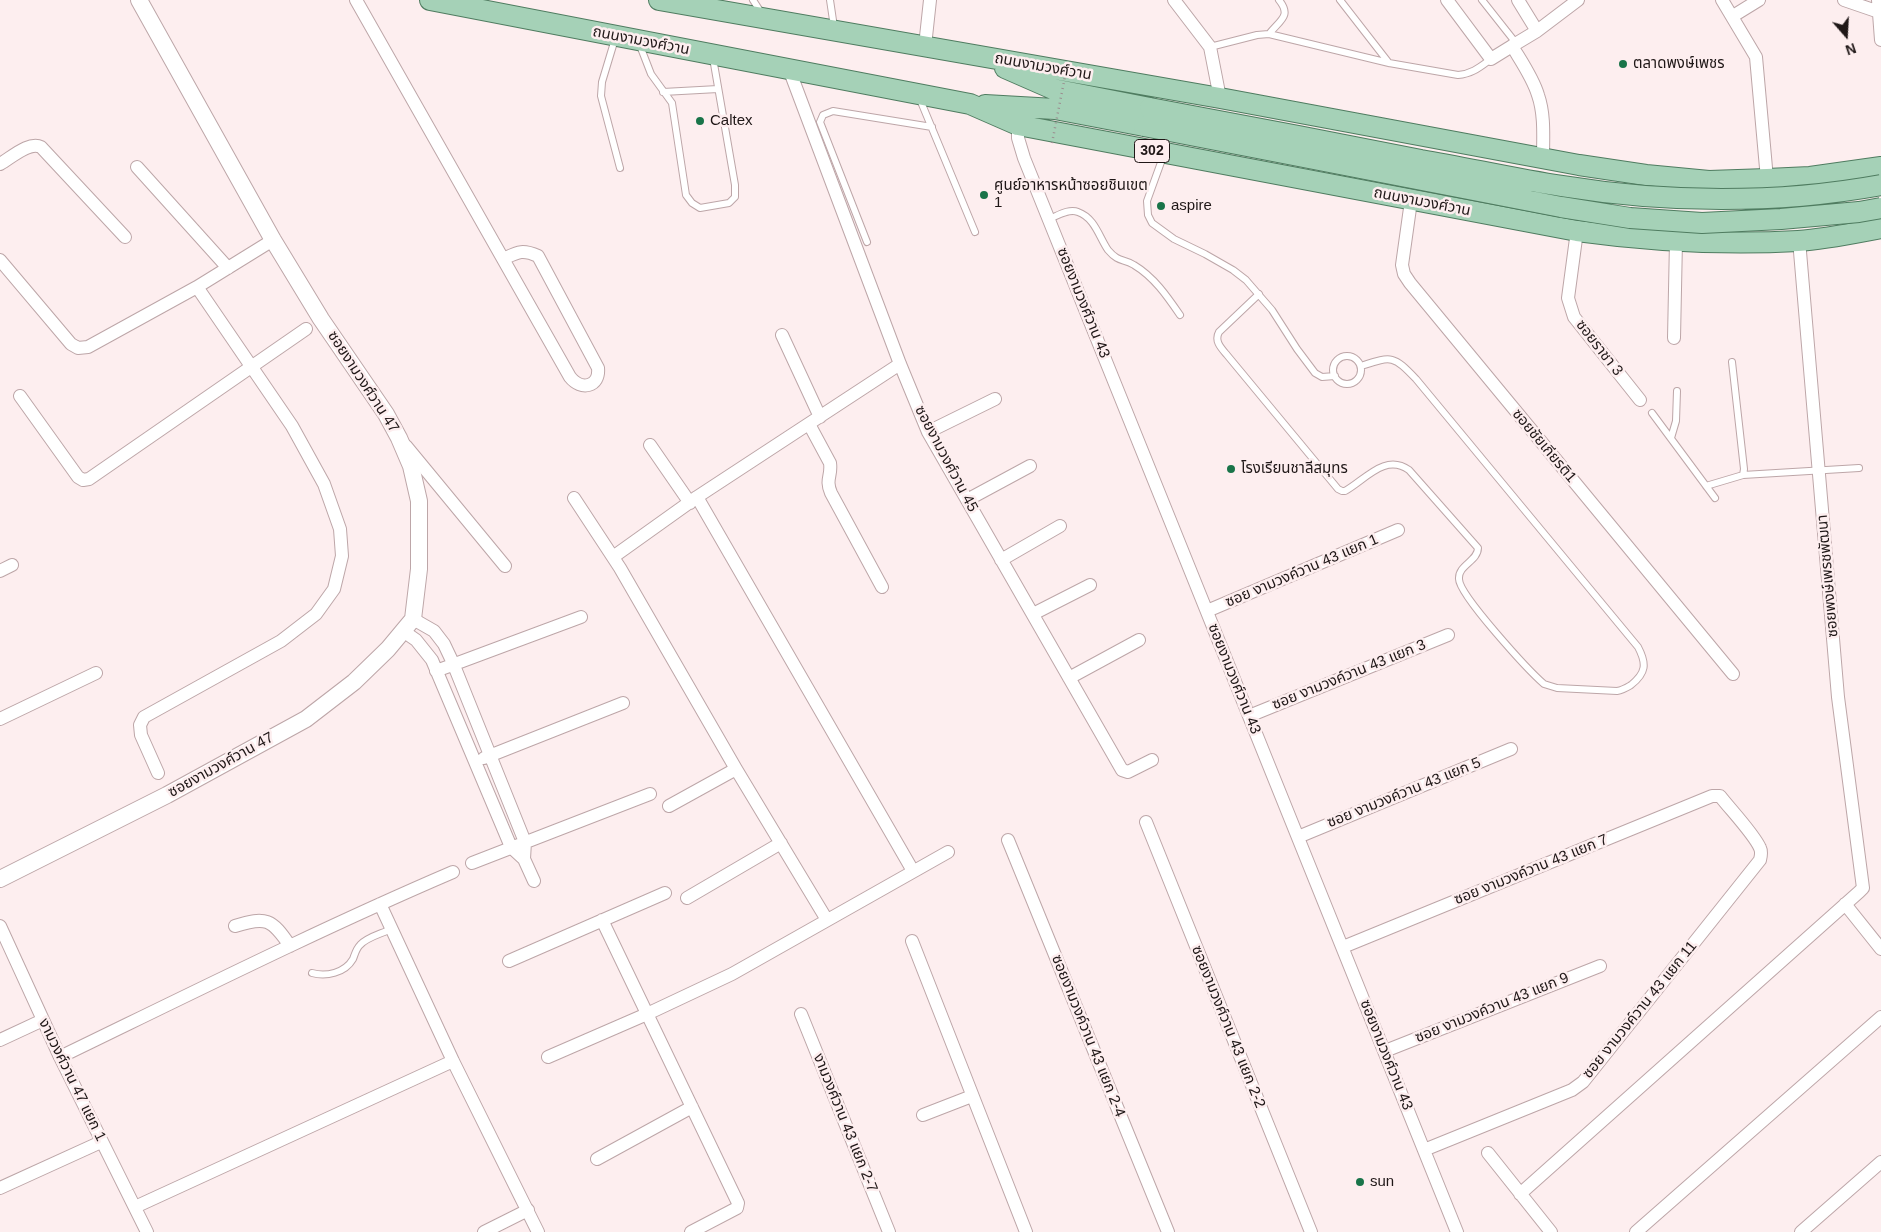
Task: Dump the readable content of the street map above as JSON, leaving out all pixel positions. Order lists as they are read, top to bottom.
{
  "streets": {
    "main road": ["ถนนงามวงศ์วาน", "302"],
    "street": [
      "ซอยงามวงศ์วาน 43",
      "ซอยราชา 3",
      "ซอยงามวงศ์วาน 47",
      "ซอยชัยเกียรติ1",
      "ซอยงามวงศ์วาน 45",
      "ซอย งามวงค์วาน 43 แยก 1",
      "ซอยพงษ์เพรชพัฒนา",
      "ซอย งามวงค์วาน 43 แยก 3",
      "ซอย งามวงค์วาน 43 แยก 5",
      "ซอย งามวงค์วาน 43 แยก 7",
      "ซอย งามวงค์วาน 43 แยก 9",
      "ซอย งามวงค์วาน 43 แยก 11",
      "ซอยงามวงศ์วาน 43 แยก 2-2",
      "ซอยงามวงค์วาน 43 แยก 2-4",
      "งามวงศ์วาน 47 แยก 1",
      "งามวงศ์วาน 43 แยก 2-7"
    ]
  },
  "crossings": [
    ["ถนนงามวงศ์วาน", "ซอยงามวงศ์วาน 43"],
    ["ถนนงามวงศ์วาน", "ซอยราชา 3"],
    ["ถนนงามวงศ์วาน", "ซอยชัยเกียรติ1"],
    ["ถนนงามวงศ์วาน", "ซอยงามวงศ์วาน 45"],
    ["ถนนงามวงศ์วาน", "ซอยพงษ์เพรชพัฒนา"],
    ["ซอยงามวงศ์วาน 43", "ซอย งามวงค์วาน 43 แยก 1"],
    ["ซอยงามวงศ์วาน 43", "ซอย งามวงค์วาน 43 แยก 3"],
    ["ซอยงามวงศ์วาน 43", "ซอย งามวงค์วาน 43 แยก 5"],
    ["ซอยงามวงศ์วาน 43", "ซอย งามวงค์วาน 43 แยก 7"],
    ["ซอยงามวงศ์วาน 43", "ซอย งามวงค์วาน 43 แยก 9"],
    ["ซอยงามวงศ์วาน 43", "ซอย งามวงค์วาน 43 แยก 11"],
    ["ซอย งามวงค์วาน 43 แยก 7", "ซอย งามวงค์วาน 43 แยก 11"]
  ],
  "places": [
    "ตลาดพงษ์เพชร",
    "Caltex",
    "ศูนย์อาหารหน้าซอยชินเขต 1",
    "aspire",
    "โรงเรียนชาลีสมุทร",
    "sun"
  ],
  "north": "bottom"
}
